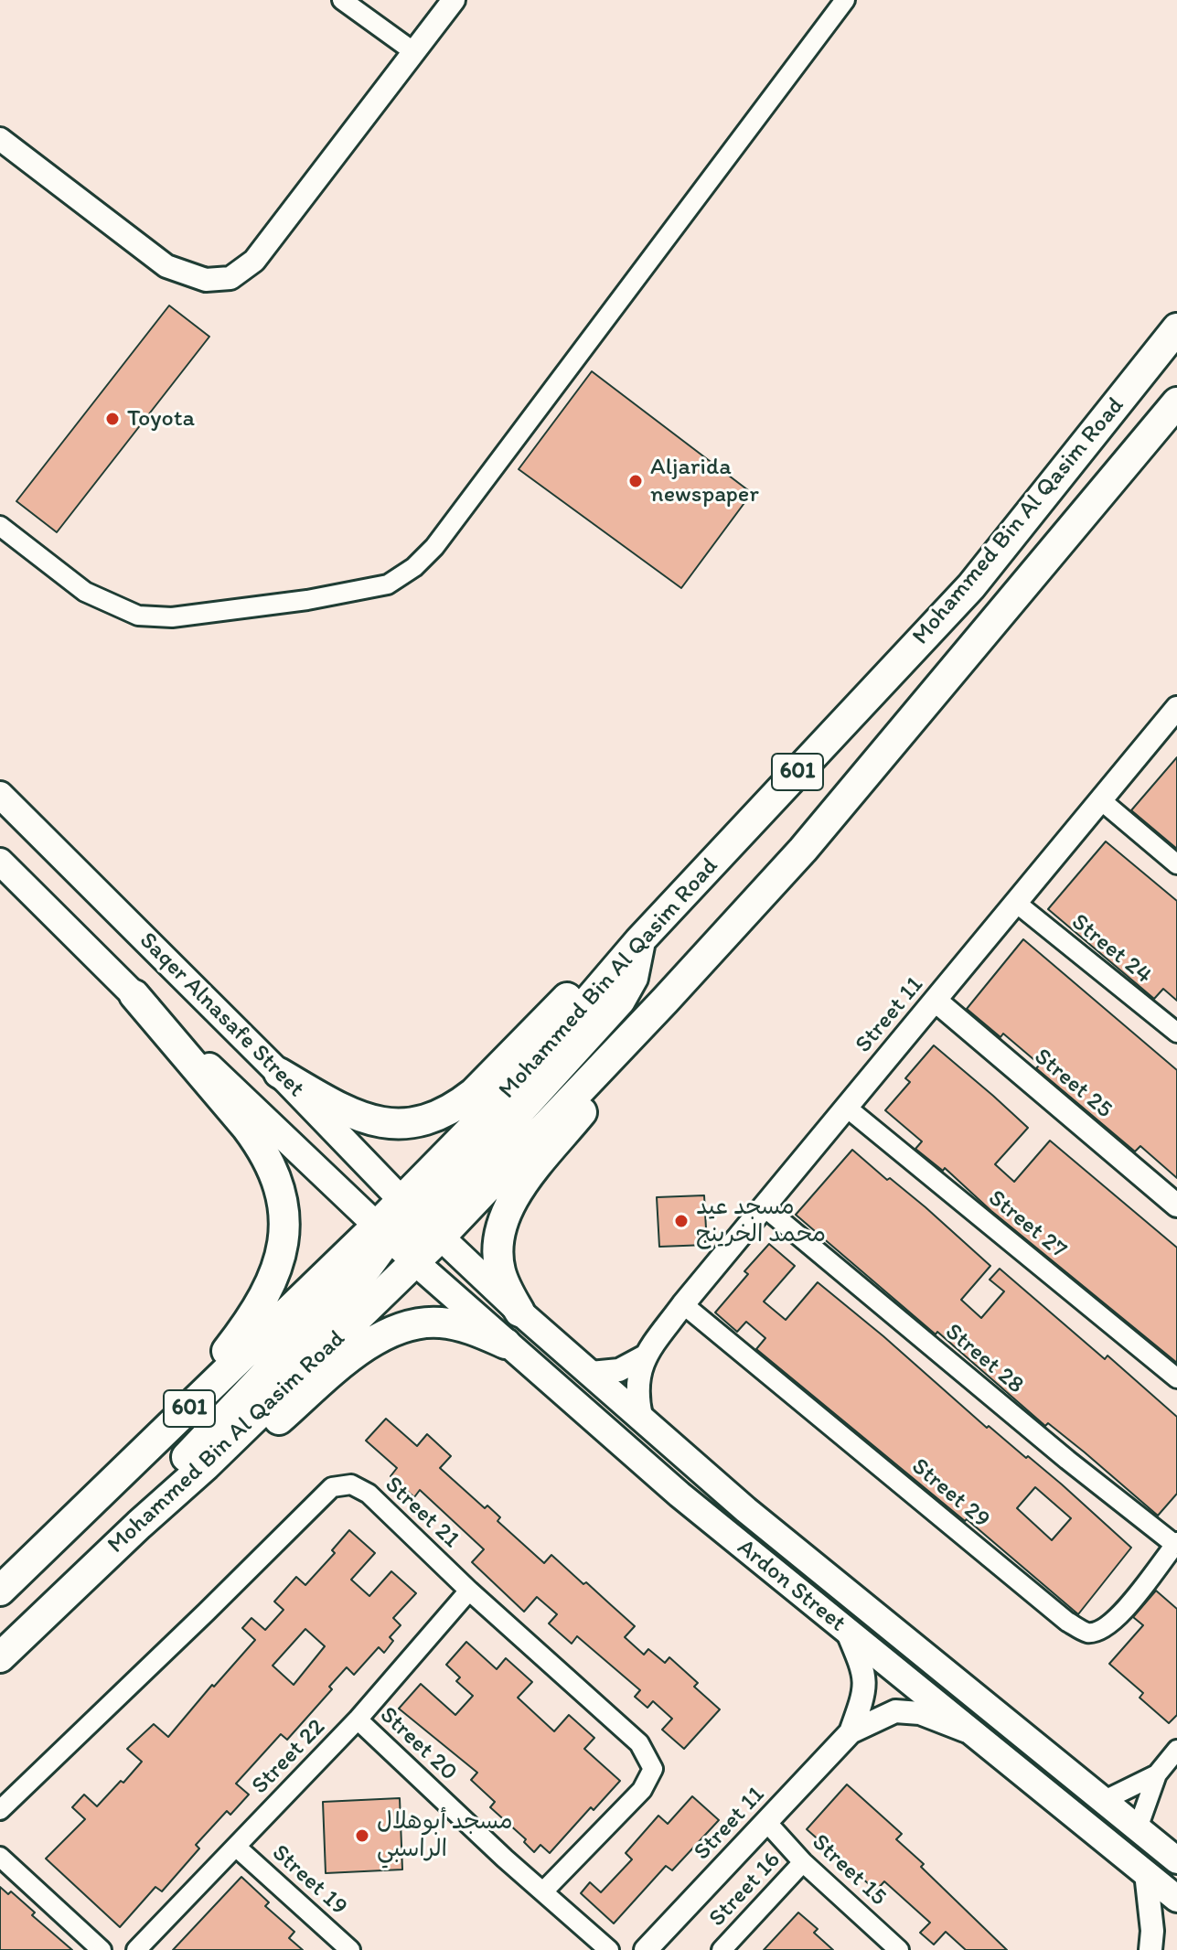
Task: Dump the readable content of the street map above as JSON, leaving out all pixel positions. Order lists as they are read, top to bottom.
{
  "streets": {
    "main road": [
      "Mohammed Bin Al Qasim Road",
      "601",
      "Saqer Alnasafe Street",
      "Ardon Street"
    ],
    "street": [
      "Street 24",
      "Street 11",
      "Street 25",
      "Street 27",
      "Street 28",
      "Street 29",
      "Street 21",
      "Street 20",
      "Street 22",
      "Street 15",
      "Street 19",
      "Street 16"
    ]
  },
  "crossings": [
    ["Mohammed Bin Al Qasim Road", "Saqer Alnasafe Street"],
    ["Mohammed Bin Al Qasim Road", "Ardon Street"],
    ["Street 24", "Street 11"],
    ["Saqer Alnasafe Street", "Ardon Street"],
    ["Street 11", "Street 25"],
    ["Street 11", "Street 27"],
    ["Street 11", "Street 28"],
    ["Street 11", "Street 29"],
    ["Street 11", "Ardon Street"],
    ["Street 11", "Street 15"],
    ["Street 28", "Street 29"],
    ["Street 21", "Street 20"],
    ["Street 21", "Street 22"],
    ["Street 20", "Street 22"],
    ["Street 22", "Street 19"],
    ["Street 15", "Street 16"]
  ],
  "places": [
    "Toyota",
    "Aljarida newspaper",
    "مسجد عيد محمد الخرينج",
    "مسجد أبوهلال الراسبي"
  ]
}
